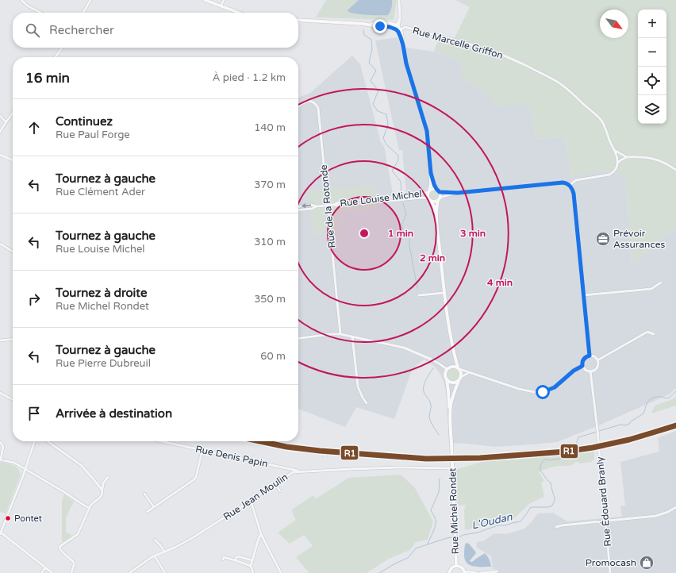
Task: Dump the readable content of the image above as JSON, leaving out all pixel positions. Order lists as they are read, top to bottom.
{
  "streets": {
    "street": [
      "Rue Marcelle Griffon",
      "Rue Louise Michel",
      "Rue de la Rotonde",
      "Rue Denis Papin",
      "Rue Jean Moulin",
      "Rue Édouard Branly",
      "Rue Michel Rondet"
    ]
  },
  "crossings": [
    ["Rue Louise Michel", "Rue de la Rotonde"],
    ["Rue Denis Papin", "Rue Jean Moulin"],
    ["Rue Jean Moulin", "Rue Michel Rondet"]
  ],
  "water": ["L'Oudan"],
  "places": {
    "office": ["Prévoir Assurances"],
    "other": ["Pontet"],
    "shop": ["Promocash"]
  },
  "lines": ["transit line R1"],
  "north": "bottom right",
  "page": {
    "map_buttons": ["+", "−"],
    "search": "Rechercher",
    "heading": ["16 min", "À pied · 1.2 km"],
    "list": [
      ["Continuez", "Rue Paul Forge", "140 m"],
      ["Tournez à gauche", "Rue Clément Ader", "370 m"],
      ["Tournez à gauche", "Rue Louise Michel", "310 m"],
      ["Tournez à droite", "Rue Michel Rondet", "350 m"],
      ["Tournez à gauche", "Rue Pierre Dubreuil", "60 m"],
      "Arrivée à destination"
    ]
  },
  "rings": [
    "1 min",
    "3 min",
    "2 min",
    "4 min"
  ]
}
